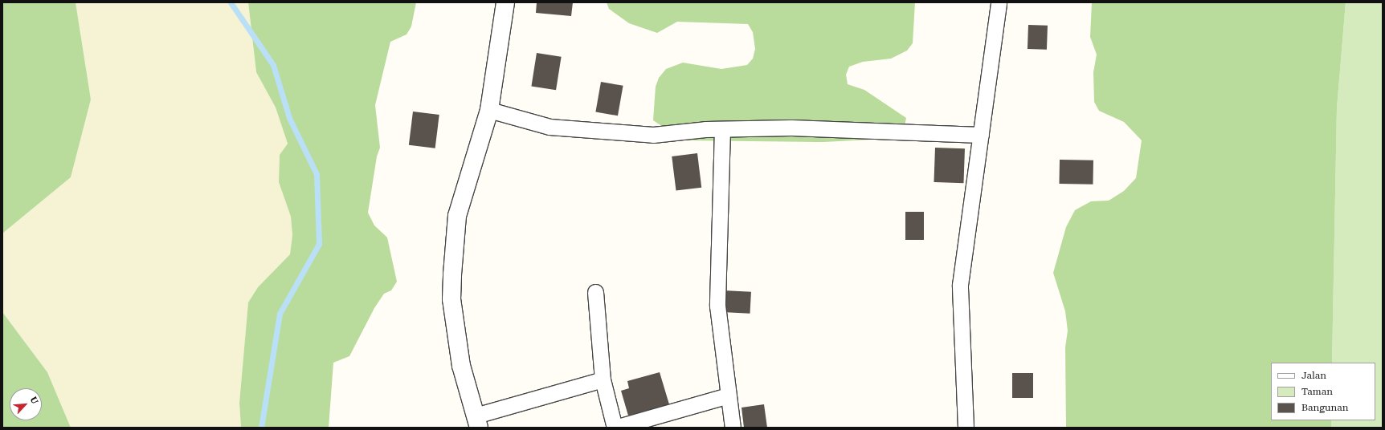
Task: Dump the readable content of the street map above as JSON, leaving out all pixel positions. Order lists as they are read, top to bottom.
{
  "legend": ["Jalan", "Taman", "Bangunan"],
  "north": "top right"
}
